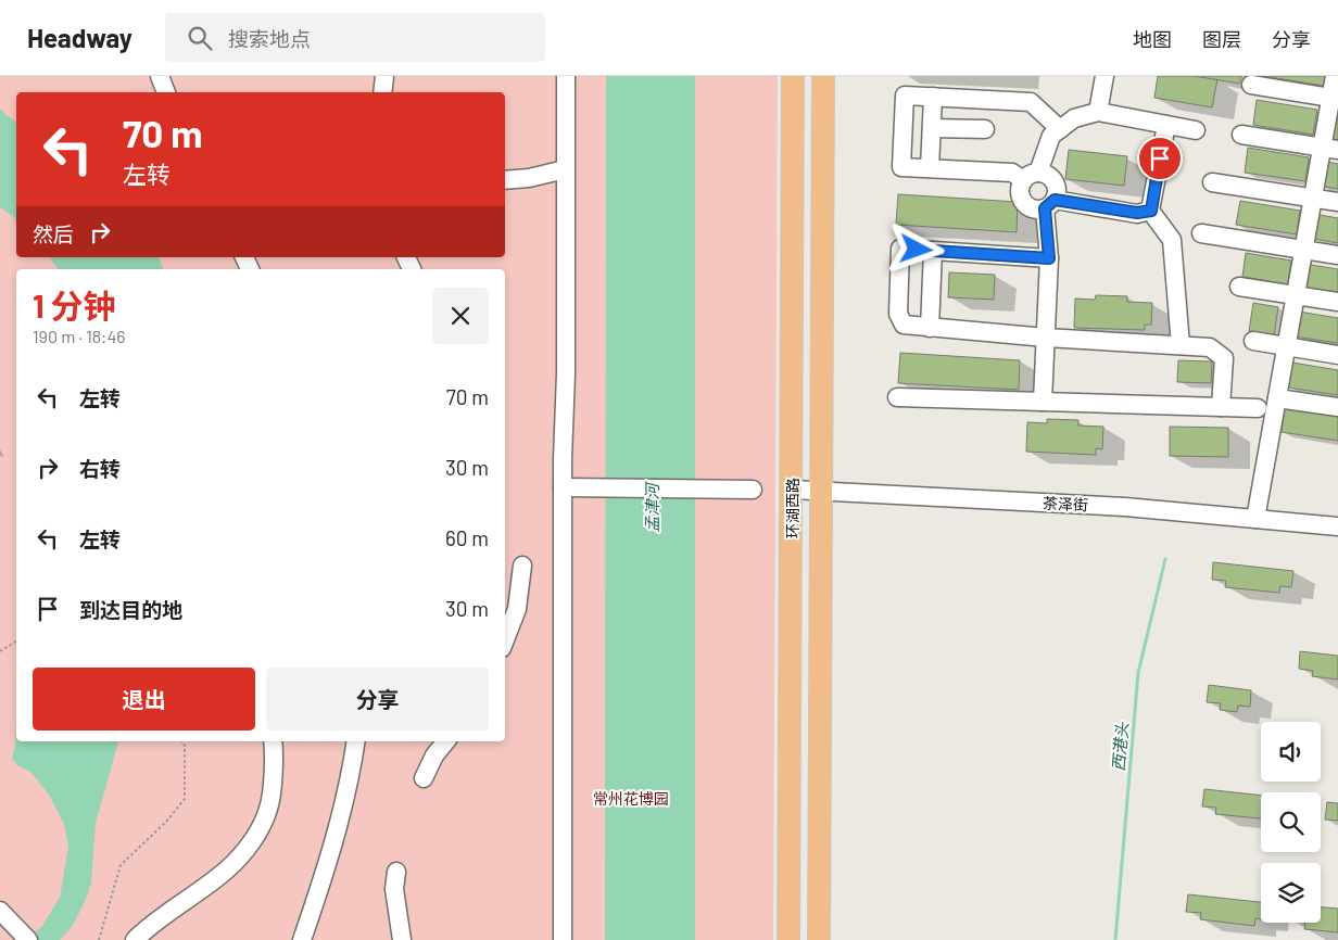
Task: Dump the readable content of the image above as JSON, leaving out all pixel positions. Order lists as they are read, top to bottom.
{
  "streets": {
    "main road": ["环湖西路"],
    "street": ["茶泽街"]
  },
  "crossings": [
    ["茶泽街", "环湖西路"]
  ],
  "water": ["孟津河", "西港头"],
  "parks": ["常州花博园"],
  "page": {
    "header": "Headway",
    "search": "搜索地点",
    "nav": ["地图", "图层", "分享"],
    "turn": ["70 m", "左转"],
    "then": "然后",
    "heading": ["1 分钟", "190 m · 18:46"],
    "list": [
      {
        "name": "左转",
        "value": "70 m"
      },
      {
        "name": "右转",
        "value": "30 m"
      },
      {
        "name": "左转",
        "value": "60 m"
      },
      {
        "name": "到达目的地",
        "value": "30 m"
      }
    ],
    "buttons": ["退出", "分享"]
  }
}
